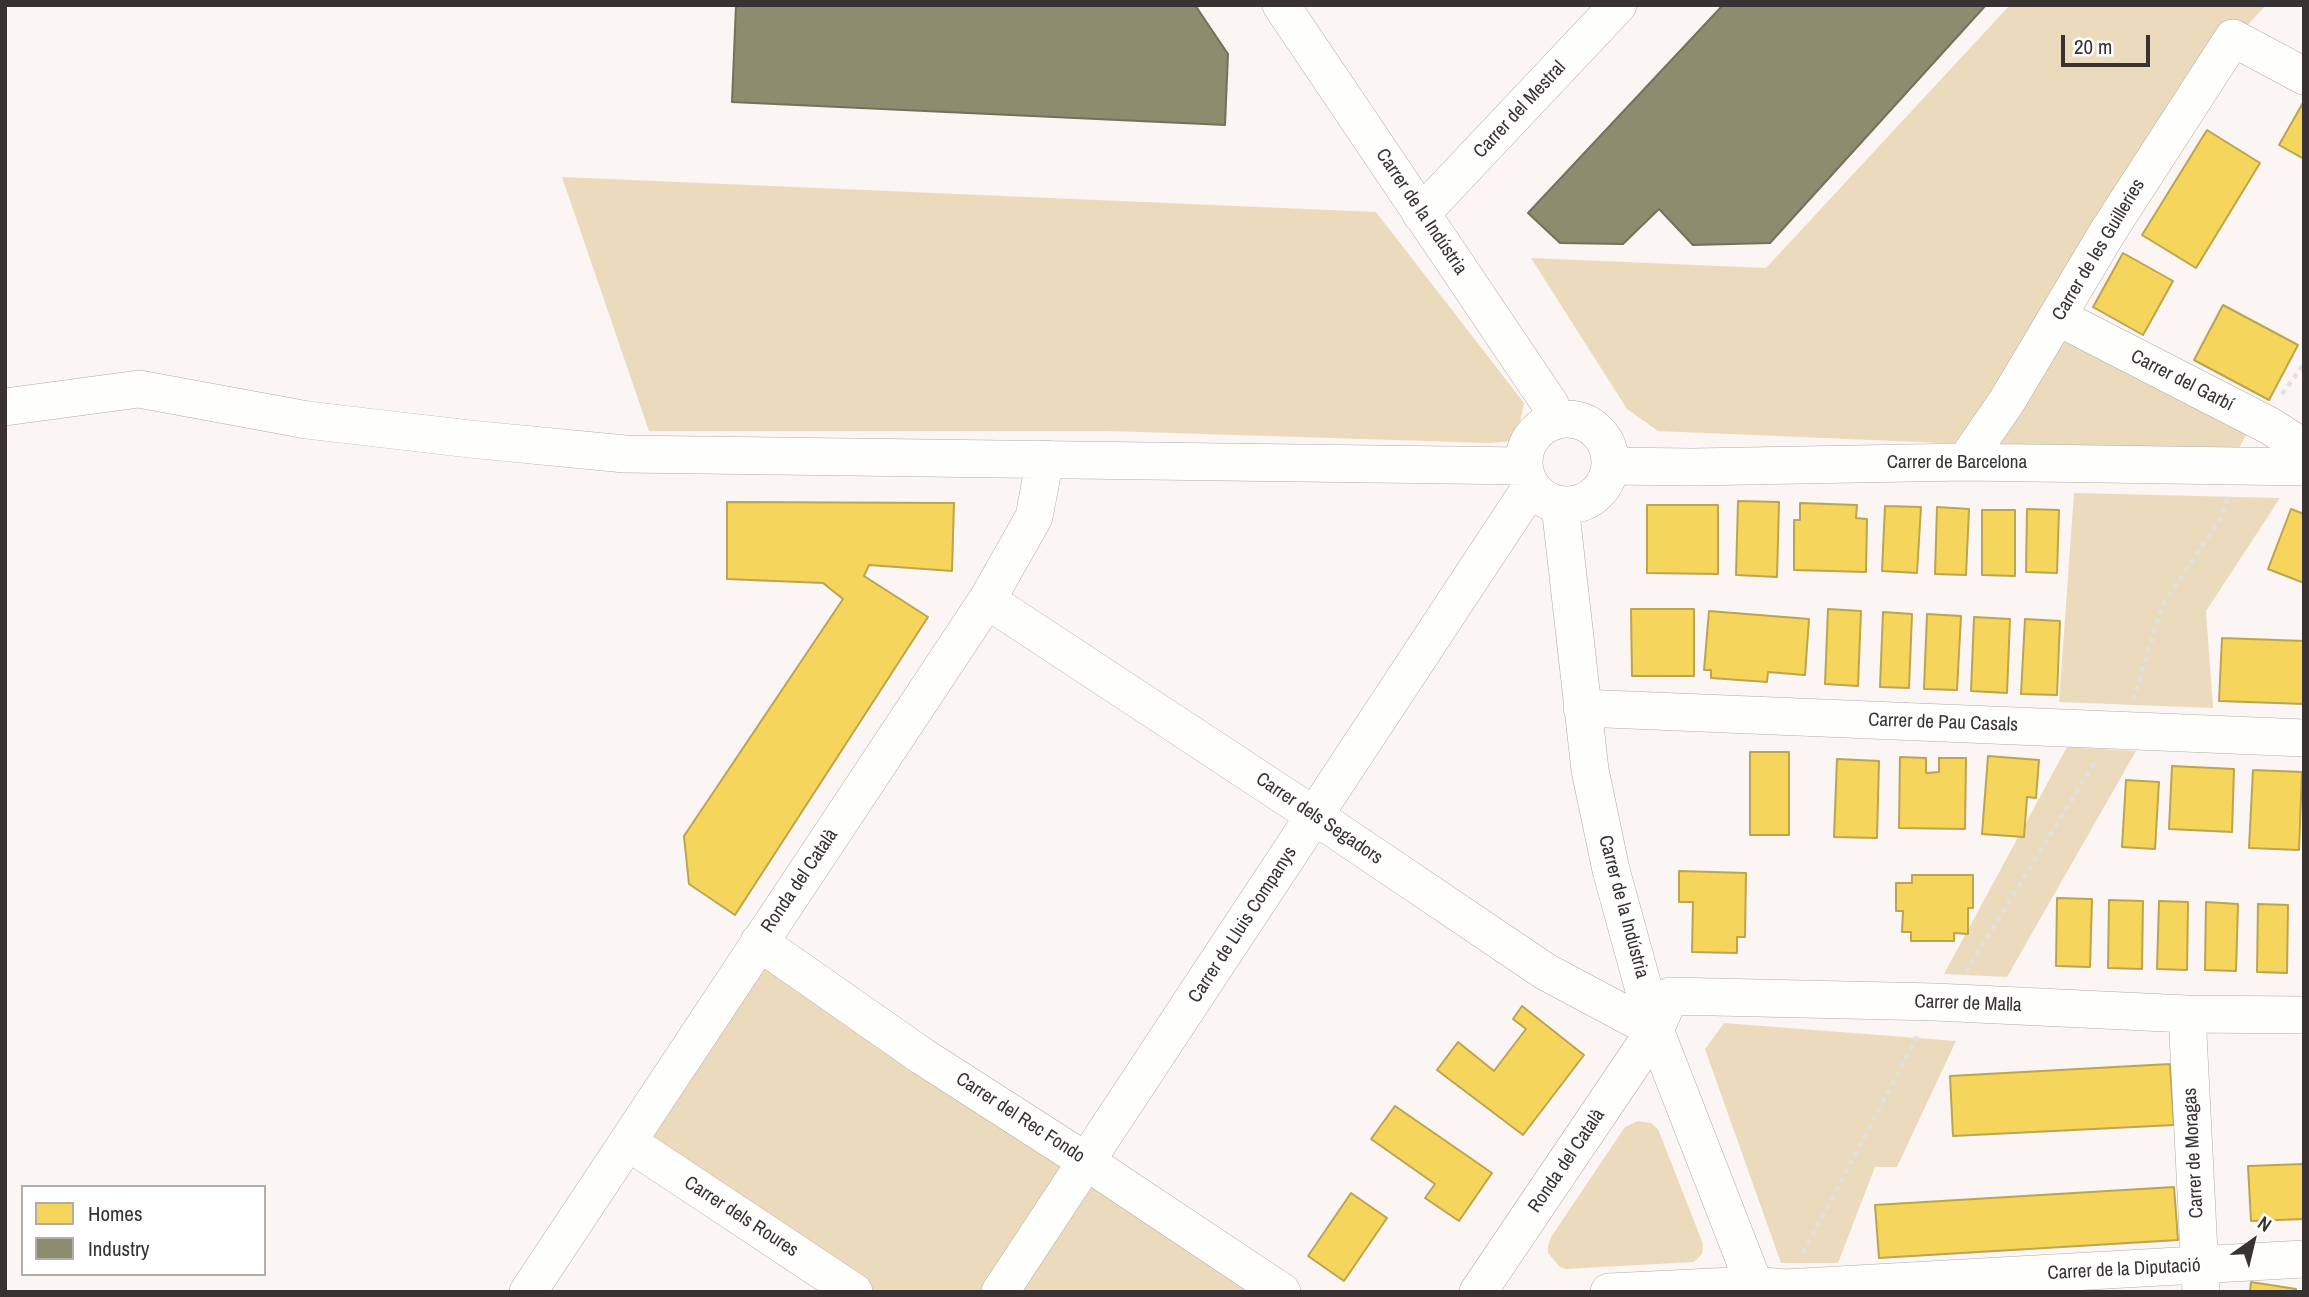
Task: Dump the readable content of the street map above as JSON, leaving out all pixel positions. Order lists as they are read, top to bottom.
{
  "streets": {
    "street": [
      "Carrer del Mestral",
      "Carrer de la Indústria",
      "Carrer de les Guilleries",
      "Carrer del Garbí",
      "Carrer de Barcelona",
      "Carrer de Pau Casals",
      "Carrer dels Segadors",
      "Ronda del Català",
      "Carrer de Lluis Companys",
      "Carrer de Malla",
      "Carrer del Rec Fondo",
      "Carrer de Moragas",
      "Carrer dels Roures",
      "Carrer de la Diputació"
    ]
  },
  "crossings": [
    ["Carrer del Mestral", "Carrer de la Indústria"],
    ["Carrer de la Indústria", "Carrer de Barcelona"],
    ["Carrer de la Indústria", "Carrer de Pau Casals"],
    ["Carrer de la Indústria", "Carrer dels Segadors"],
    ["Carrer de la Indústria", "Ronda del Català"],
    ["Carrer de la Indústria", "Carrer de Lluis Companys"],
    ["Carrer de la Indústria", "Carrer de Malla"],
    ["Carrer de la Indústria", "Carrer de la Diputació"],
    ["Carrer de les Guilleries", "Carrer del Garbí"],
    ["Carrer de les Guilleries", "Carrer de Barcelona"],
    ["Carrer de Barcelona", "Carrer de Lluis Companys"],
    ["Carrer dels Segadors", "Ronda del Català"],
    ["Carrer dels Segadors", "Carrer de Lluis Companys"],
    ["Carrer dels Segadors", "Carrer de Malla"],
    ["Ronda del Català", "Carrer de Malla"],
    ["Ronda del Català", "Carrer del Rec Fondo"],
    ["Ronda del Català", "Carrer dels Roures"],
    ["Carrer de Lluis Companys", "Carrer del Rec Fondo"],
    ["Carrer de Malla", "Carrer de Moragas"],
    ["Carrer de Moragas", "Carrer de la Diputació"]
  ],
  "legend": ["Homes", "Industry"],
  "scale_bar": "20 m",
  "north": "top right"
}
